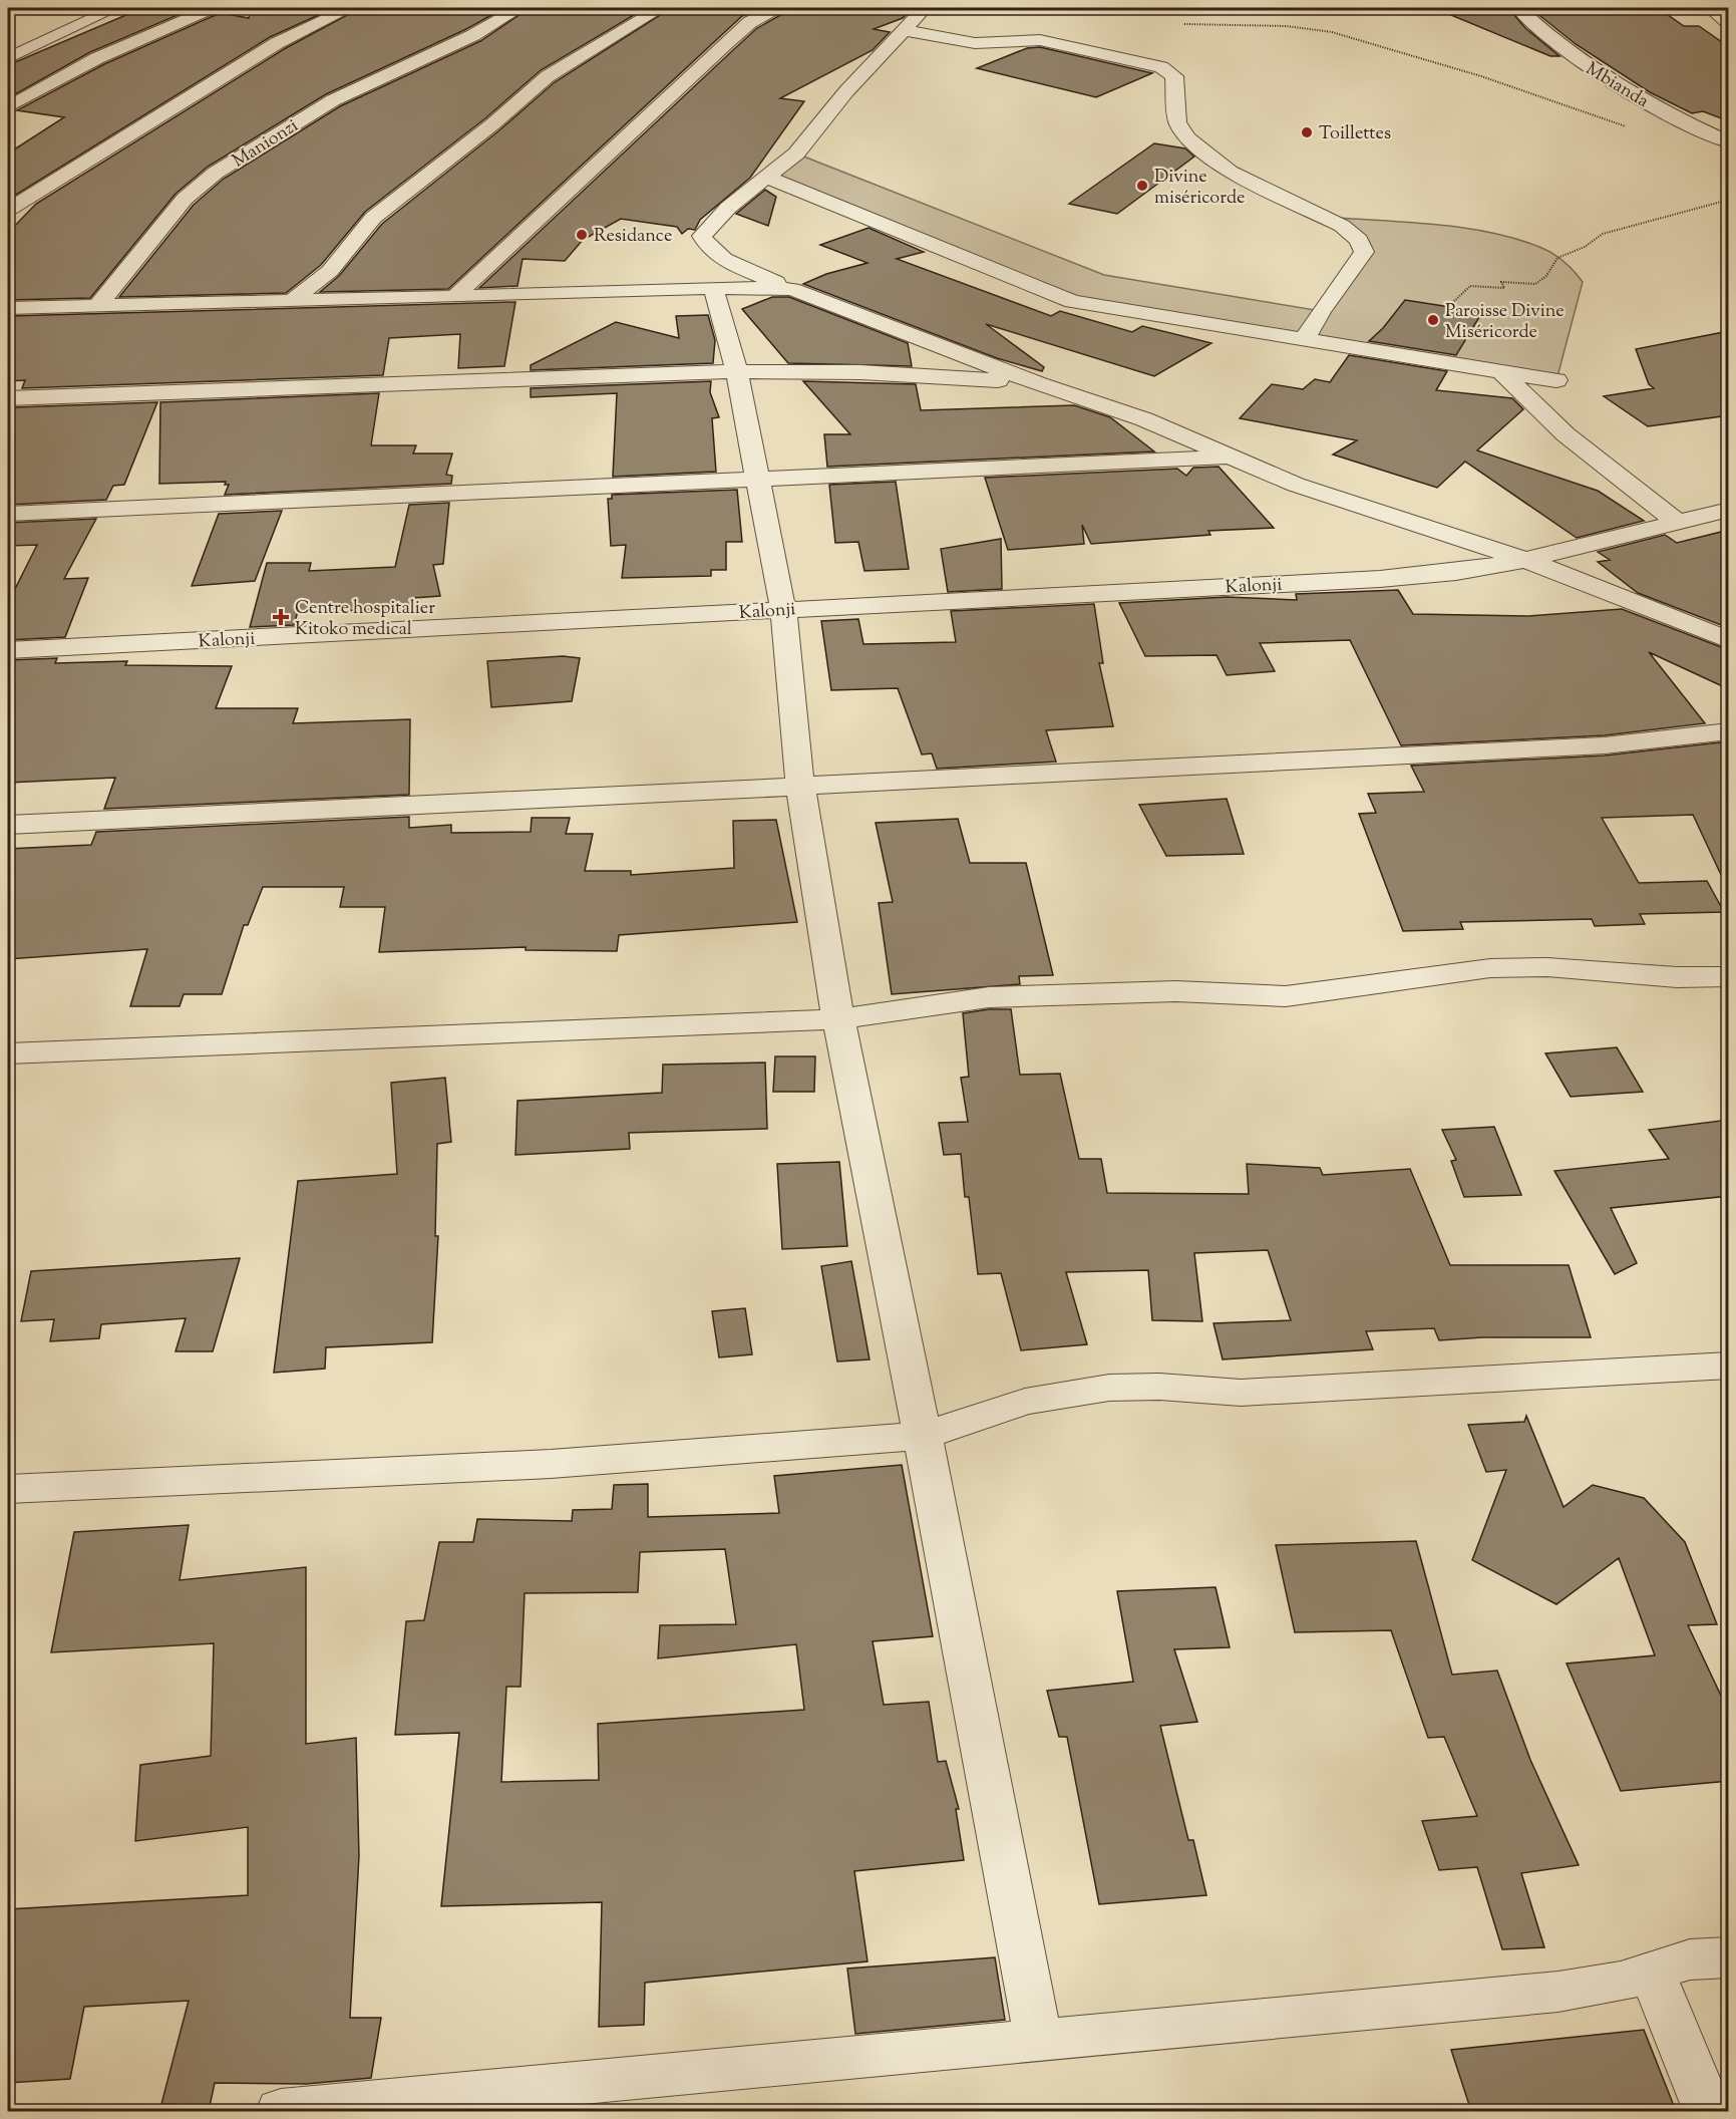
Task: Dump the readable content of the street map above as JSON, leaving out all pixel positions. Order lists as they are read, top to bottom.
{
  "streets": {
    "street": ["Mbianda", "Manionzi", "Kalonji"]
  },
  "places": {
    "other": [
      "Toillettes",
      "Divine miséricorde",
      "Residance",
      "Paroisse Divine Miséricorde"
    ],
    "health": ["Centre hospitalier Kitoko medical"]
  }
}
